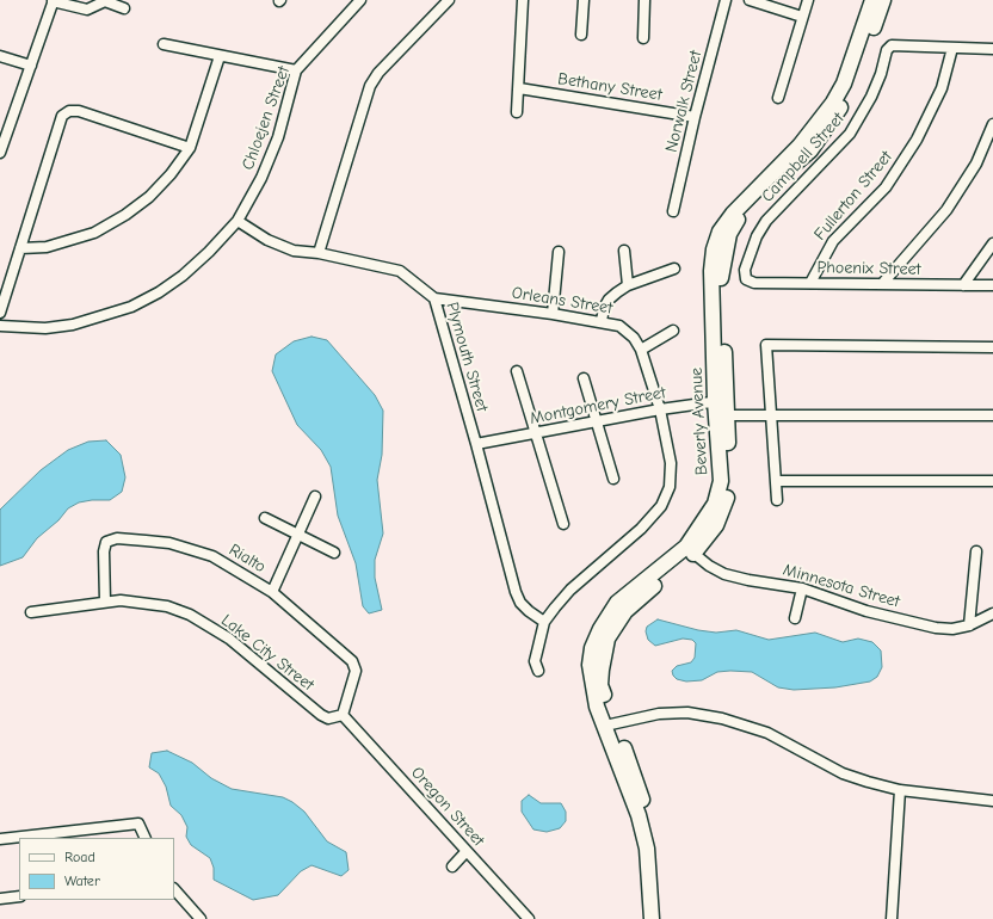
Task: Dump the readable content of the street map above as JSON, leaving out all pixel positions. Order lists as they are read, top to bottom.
{
  "streets": {
    "street": [
      "Bethany Street",
      "Norwalk Street",
      "Chloejen Street",
      "Campbell Street",
      "Fullerton Street",
      "Phoenix Street",
      "Orleans Street",
      "Plymouth Street",
      "Montgomery Street",
      "Beverly Avenue",
      "Rialto",
      "Minnesota Street",
      "Lake City Street",
      "Oregon Street"
    ]
  },
  "crossings": [
    ["Bethany Street", "Norwalk Street"],
    ["Chloejen Street", "Plymouth Street"],
    ["Campbell Street", "Fullerton Street"],
    ["Campbell Street", "Phoenix Street"],
    ["Fullerton Street", "Phoenix Street"],
    ["Orleans Street", "Plymouth Street"],
    ["Orleans Street", "Montgomery Street"],
    ["Plymouth Street", "Montgomery Street"],
    ["Montgomery Street", "Beverly Avenue"],
    ["Beverly Avenue", "Minnesota Street"],
    ["Rialto", "Lake City Street"],
    ["Rialto", "Oregon Street"],
    ["Lake City Street", "Oregon Street"]
  ],
  "legend": ["Road", "Water"]
}
